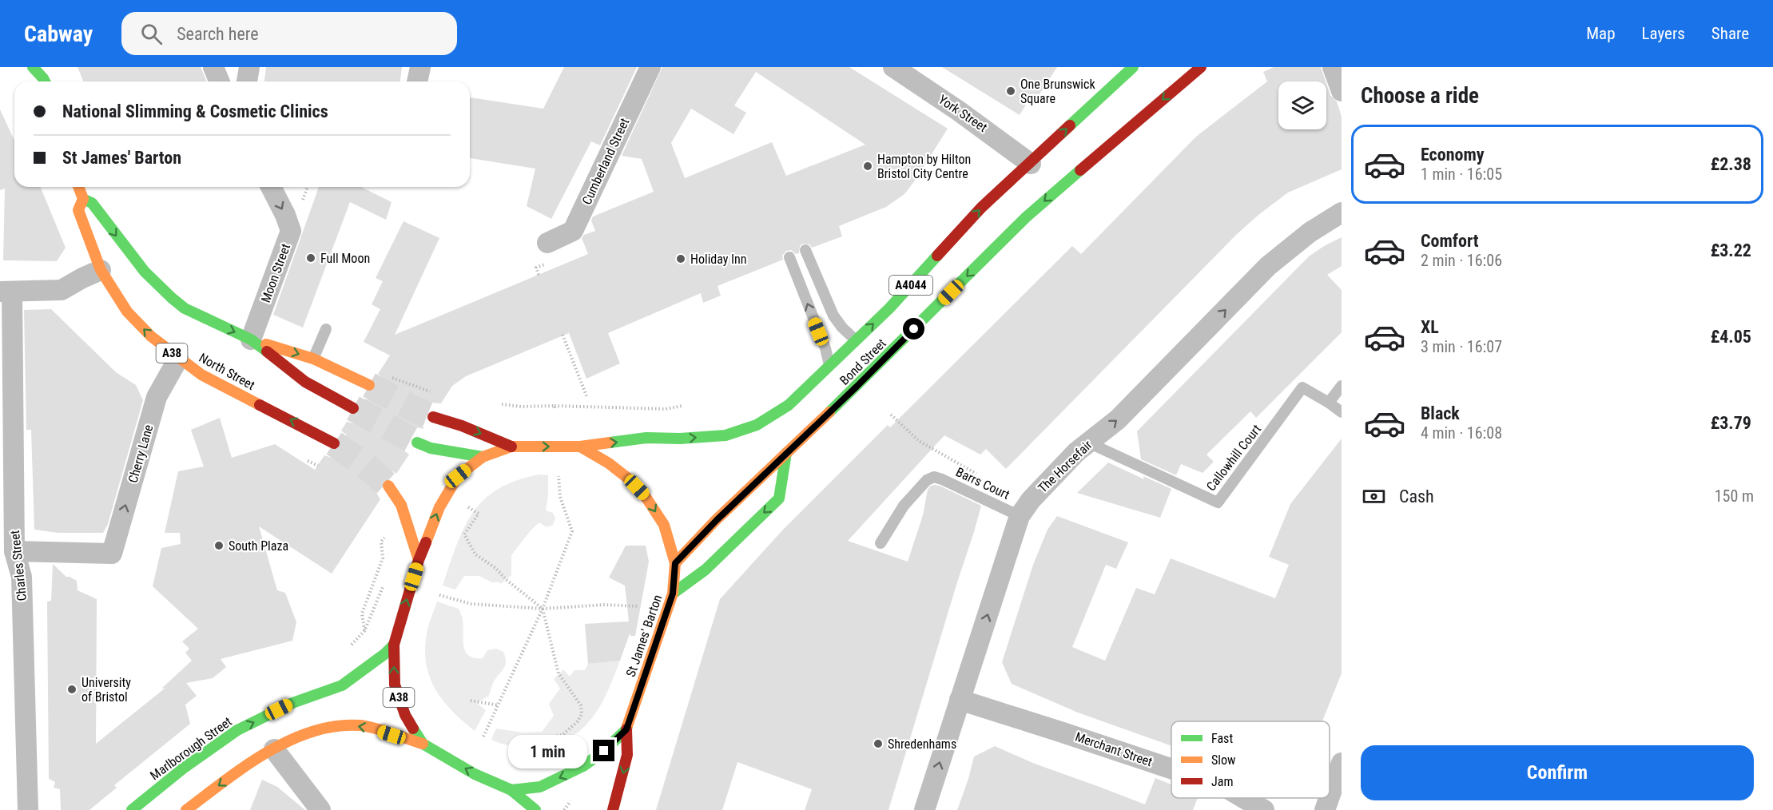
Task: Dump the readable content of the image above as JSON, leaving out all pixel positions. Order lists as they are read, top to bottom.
{
  "streets": {
    "main road": [
      "A4044",
      "A38",
      "Bond Street",
      "North Street",
      "St James' Barton",
      "Marlborough Street"
    ],
    "street": [
      "York Street",
      "Cumberland Street",
      "Moon Street",
      "Cherry Lane",
      "The Horsefair",
      "Charles Street",
      "Merchant Street"
    ],
    "lane": ["Callowhill Court", "Barrs Court"]
  },
  "crossings": [
    ["York Street", "Bond Street"],
    ["Moon Street", "A38"],
    ["Moon Street", "North Street"],
    ["A38", "North Street"],
    ["A38", "St James' Barton"],
    ["Bond Street", "St James' Barton"],
    ["North Street", "Cherry Lane"],
    ["Cherry Lane", "Charles Street"],
    ["Callowhill Court", "The Horsefair"],
    ["The Horsefair", "Barrs Court"],
    ["The Horsefair", "Merchant Street"],
    ["St James' Barton", "Marlborough Street"]
  ],
  "one_way": ["Moon Street", "Cherry Lane", "The Horsefair"],
  "places": [
    "One Brunswick Square",
    "Hampton by Hilton Bristol City Centre",
    "Full Moon",
    "Holiday Inn",
    "South Plaza",
    "University of Bristol",
    "Shredenhams"
  ],
  "legend": ["Fast", "Slow", "Jam"],
  "page": {
    "header": "Cabway",
    "search": "Search here",
    "nav": ["Map", "Layers", "Share"],
    "heading": "Choose a ride",
    "banner": ["National Slimming & Cosmetic Clinics", "St James' Barton"],
    "list": [
      {
        "name": "Economy",
        "note": "1 min · 16:05",
        "value": "£2.38"
      },
      {
        "name": "Comfort",
        "note": "2 min · 16:06",
        "value": "£3.22"
      },
      {
        "name": "XL",
        "note": "3 min · 16:07",
        "value": "£4.05"
      },
      {
        "name": "Black",
        "note": "4 min · 16:08",
        "value": "£3.79"
      }
    ],
    "pay": ["Cash", "150 m"],
    "bubble": "1 min",
    "buttons": "Confirm"
  }
}
